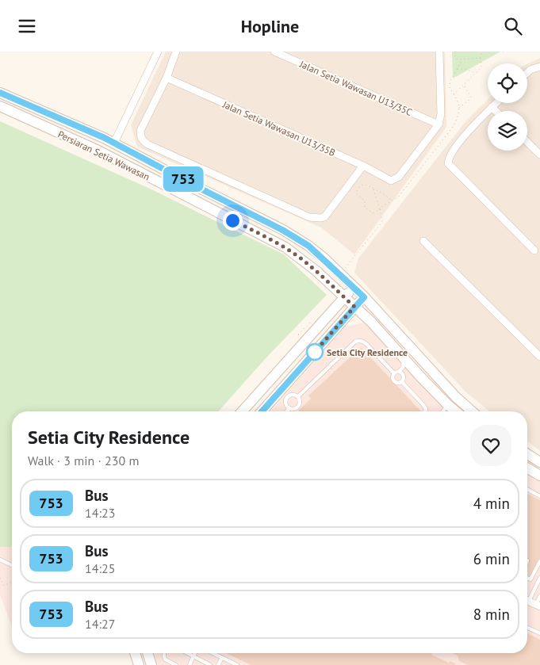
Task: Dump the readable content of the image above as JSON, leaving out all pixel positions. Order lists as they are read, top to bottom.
{
  "streets": {
    "street": ["Jalan Setia Wawasan U13/35C", "Jalan Setia Wawasan U13/35B", "Persiaran Setia Wawasan"]
  },
  "crossings": [
    ["Jalan Setia Wawasan U13/35C", "Jalan Setia Wawasan U13/35B"]
  ],
  "places": ["Setia City Residence"],
  "lines": ["bus line 753"],
  "page": {
    "header": "Hopline",
    "on_map": "753",
    "heading": ["Setia City Residence", "Walk · 3 min · 230 m"],
    "list": [
      {
        "mark": "753",
        "name": "Bus",
        "note": "14:23",
        "value": "4 min"
      },
      {
        "mark": "753",
        "name": "Bus",
        "note": "14:25",
        "value": "6 min"
      },
      {
        "mark": "753",
        "name": "Bus",
        "note": "14:27",
        "value": "8 min"
      }
    ]
  }
}
